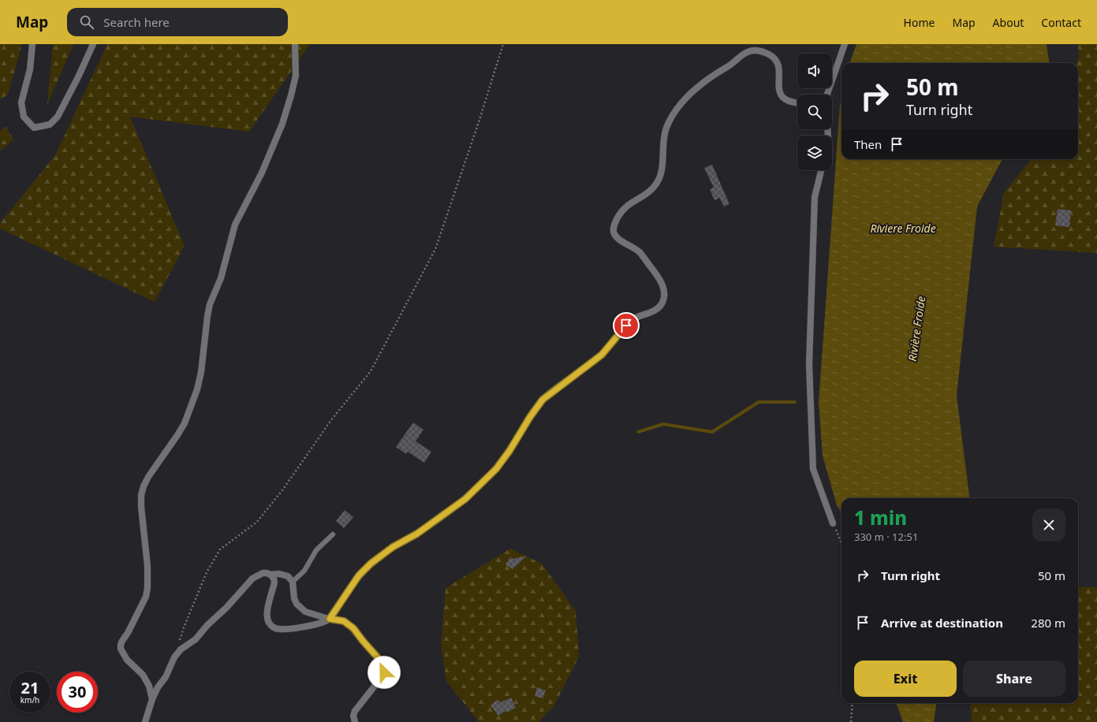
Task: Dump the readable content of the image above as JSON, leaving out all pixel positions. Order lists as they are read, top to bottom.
{
  "water": ["Riviere Froide", "Rivière Froide"],
  "page": {
    "header": "Map",
    "search": "Search here",
    "nav": [
      "Home",
      "Map",
      "About",
      "Contact"
    ],
    "turn": ["50 m", "Turn right"],
    "then": "Then",
    "heading": ["1 min", "330 m · 12:51"],
    "list": [
      {
        "name": "Turn right",
        "value": "50 m"
      },
      {
        "name": "Arrive at destination",
        "value": "280 m"
      }
    ],
    "buttons": ["Exit", "Share"],
    "speed": "21 km/h",
    "limit": "30"
  }
}
